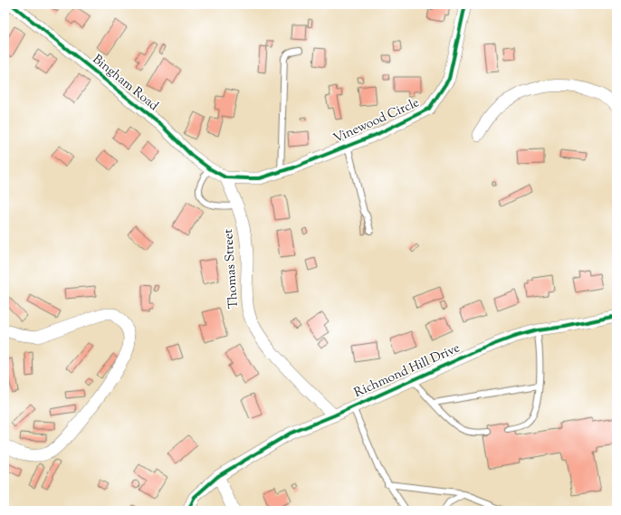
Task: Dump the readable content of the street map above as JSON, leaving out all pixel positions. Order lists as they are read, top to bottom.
{
  "streets": {
    "street": [
      "Bingham Road",
      "Vinewood Circle",
      "Thomas Street",
      "Richmond Hill Drive"
    ]
  },
  "crossings": [
    ["Bingham Road", "Vinewood Circle"],
    ["Bingham Road", "Thomas Street"],
    ["Vinewood Circle", "Thomas Street"],
    ["Thomas Street", "Richmond Hill Drive"]
  ]
}
